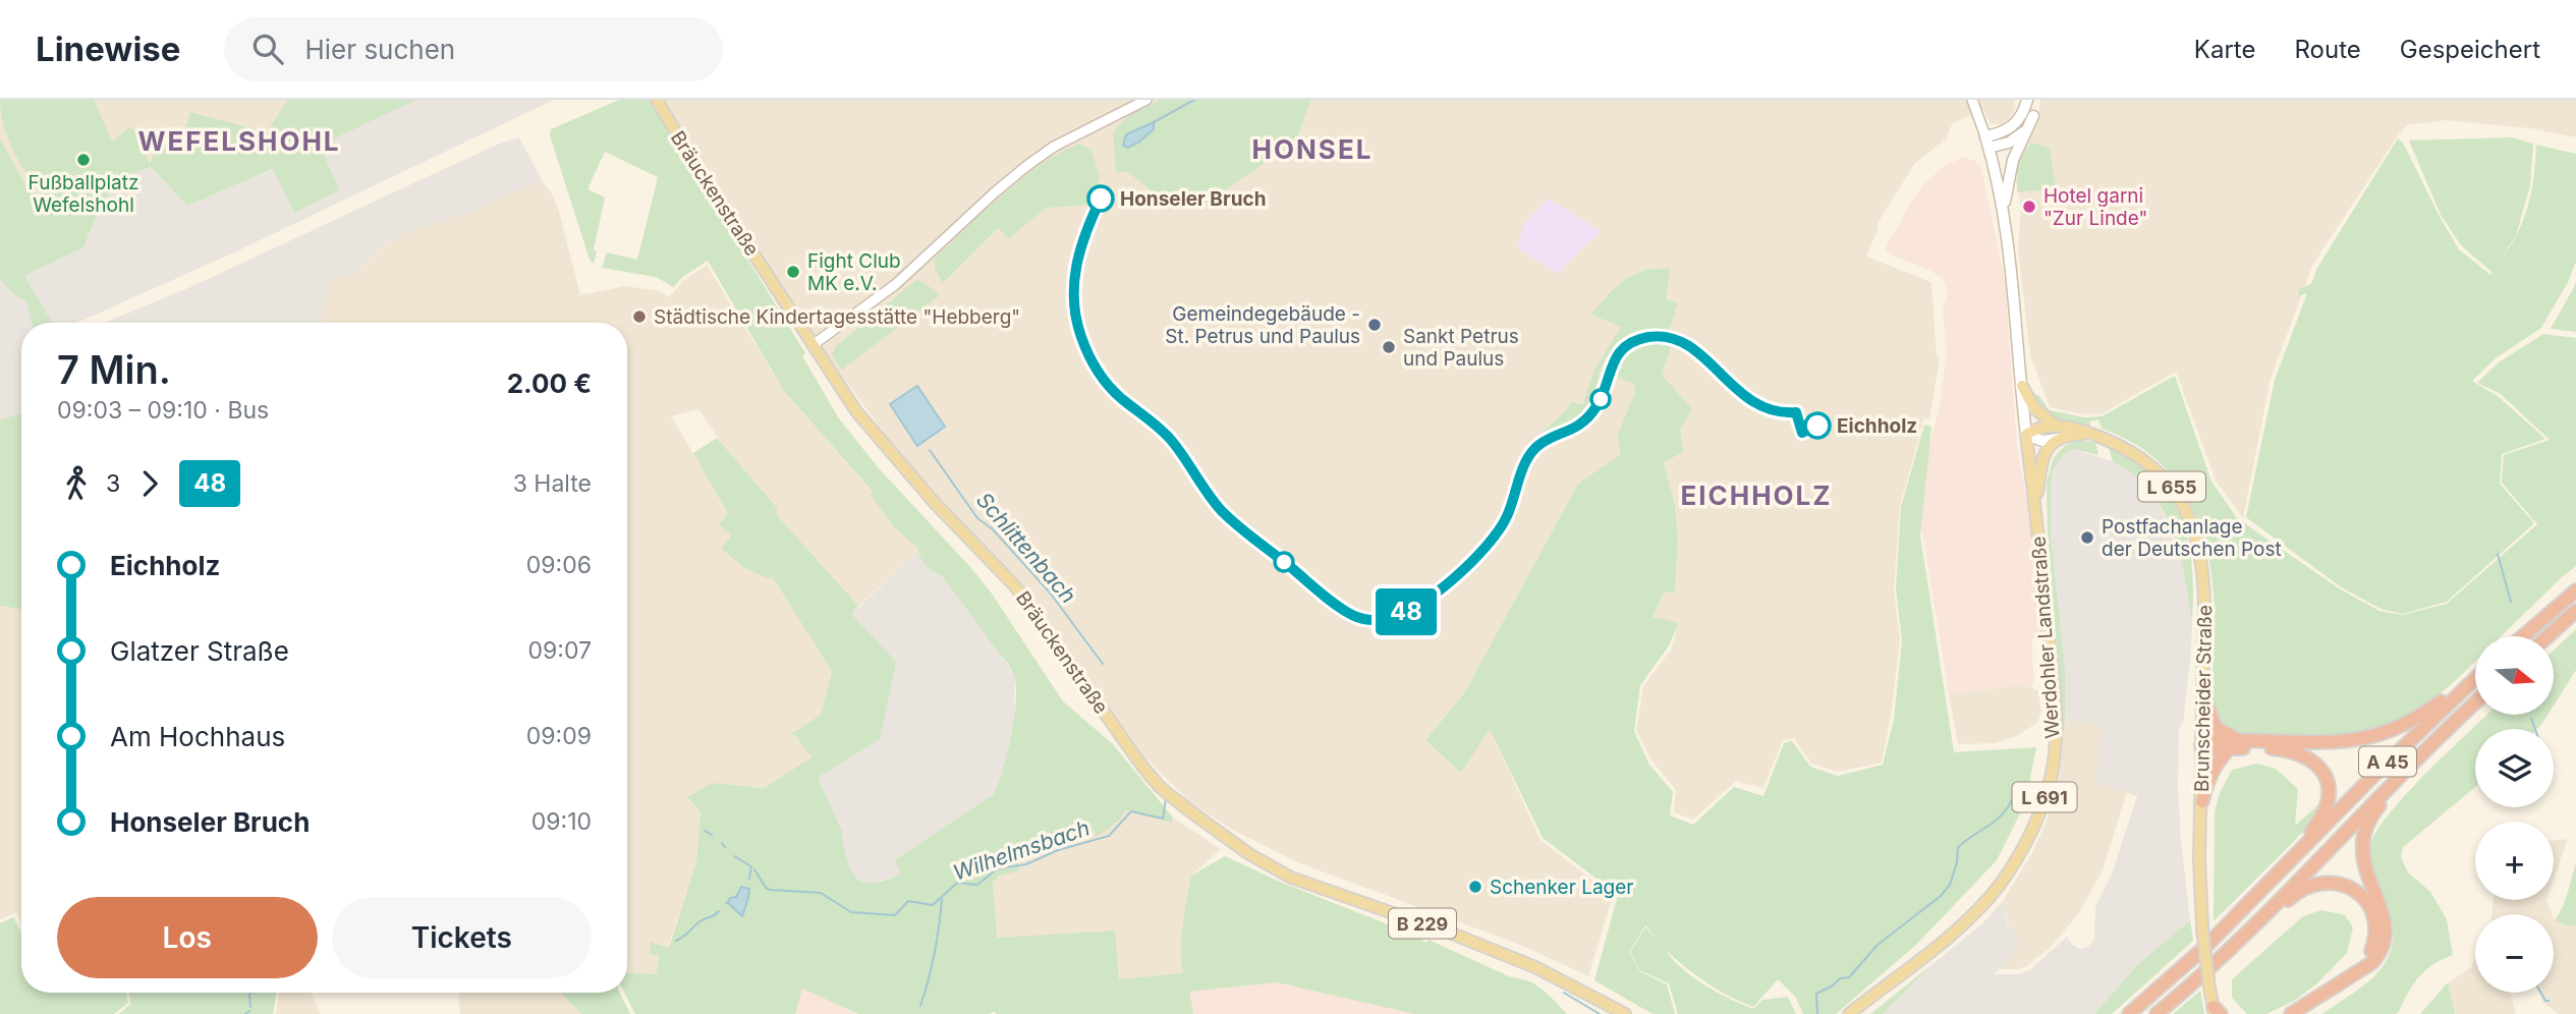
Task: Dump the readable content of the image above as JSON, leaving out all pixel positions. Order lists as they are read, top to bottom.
{
  "streets": {
    "highway": ["A 45"],
    "main road": [
      "Bräuckenstraße",
      "L 655",
      "Werdohler Landstraße",
      "Brunscheider Straße",
      "L 691",
      "B 229"
    ]
  },
  "crossings": [
    ["Werdohler Landstraße", "Brunscheider Straße"],
    ["Werdohler Landstraße", "L 691"],
    ["Brunscheider Straße", "A 45"],
    ["Brunscheider Straße", "L 691"]
  ],
  "districts": ["WEFELSHOHL", "HONSEL", "EICHHOLZ"],
  "water": ["Schlittenbach", "Wilhelmsbach"],
  "places": [
    "Fußballplatz Wefelshohl",
    "Honseler Bruch",
    "Hotel garni \"Zur Linde\"",
    "Fight Club MK e.V.",
    "Städtische Kindertagesstätte \"Hebberg\"",
    "Gemeindegebäude - St. Petrus und Paulus",
    "Sankt Petrus und Paulus",
    "Eichholz",
    "Postfachanlage der Deutschen Post",
    "Schenker Lager"
  ],
  "lines": ["bus line 48"],
  "north": "right",
  "page": {
    "header": "Linewise",
    "search": "Hier suchen",
    "nav": ["Karte", "Route", "Gespeichert"],
    "on_map": "48",
    "heading": ["7 Min.", "09:03 – 09:10 · Bus", "2.00 €"],
    "legs": ["3", "48", "3 Halte"],
    "list": [
      {
        "name": "Eichholz",
        "value": "09:06"
      },
      {
        "name": "Glatzer Straße",
        "value": "09:07"
      },
      {
        "name": "Am Hochhaus",
        "value": "09:09"
      },
      {
        "name": "Honseler Bruch",
        "value": "09:10"
      }
    ],
    "map_buttons": ["+", "−"],
    "buttons": ["Los", "Tickets"]
  }
}
